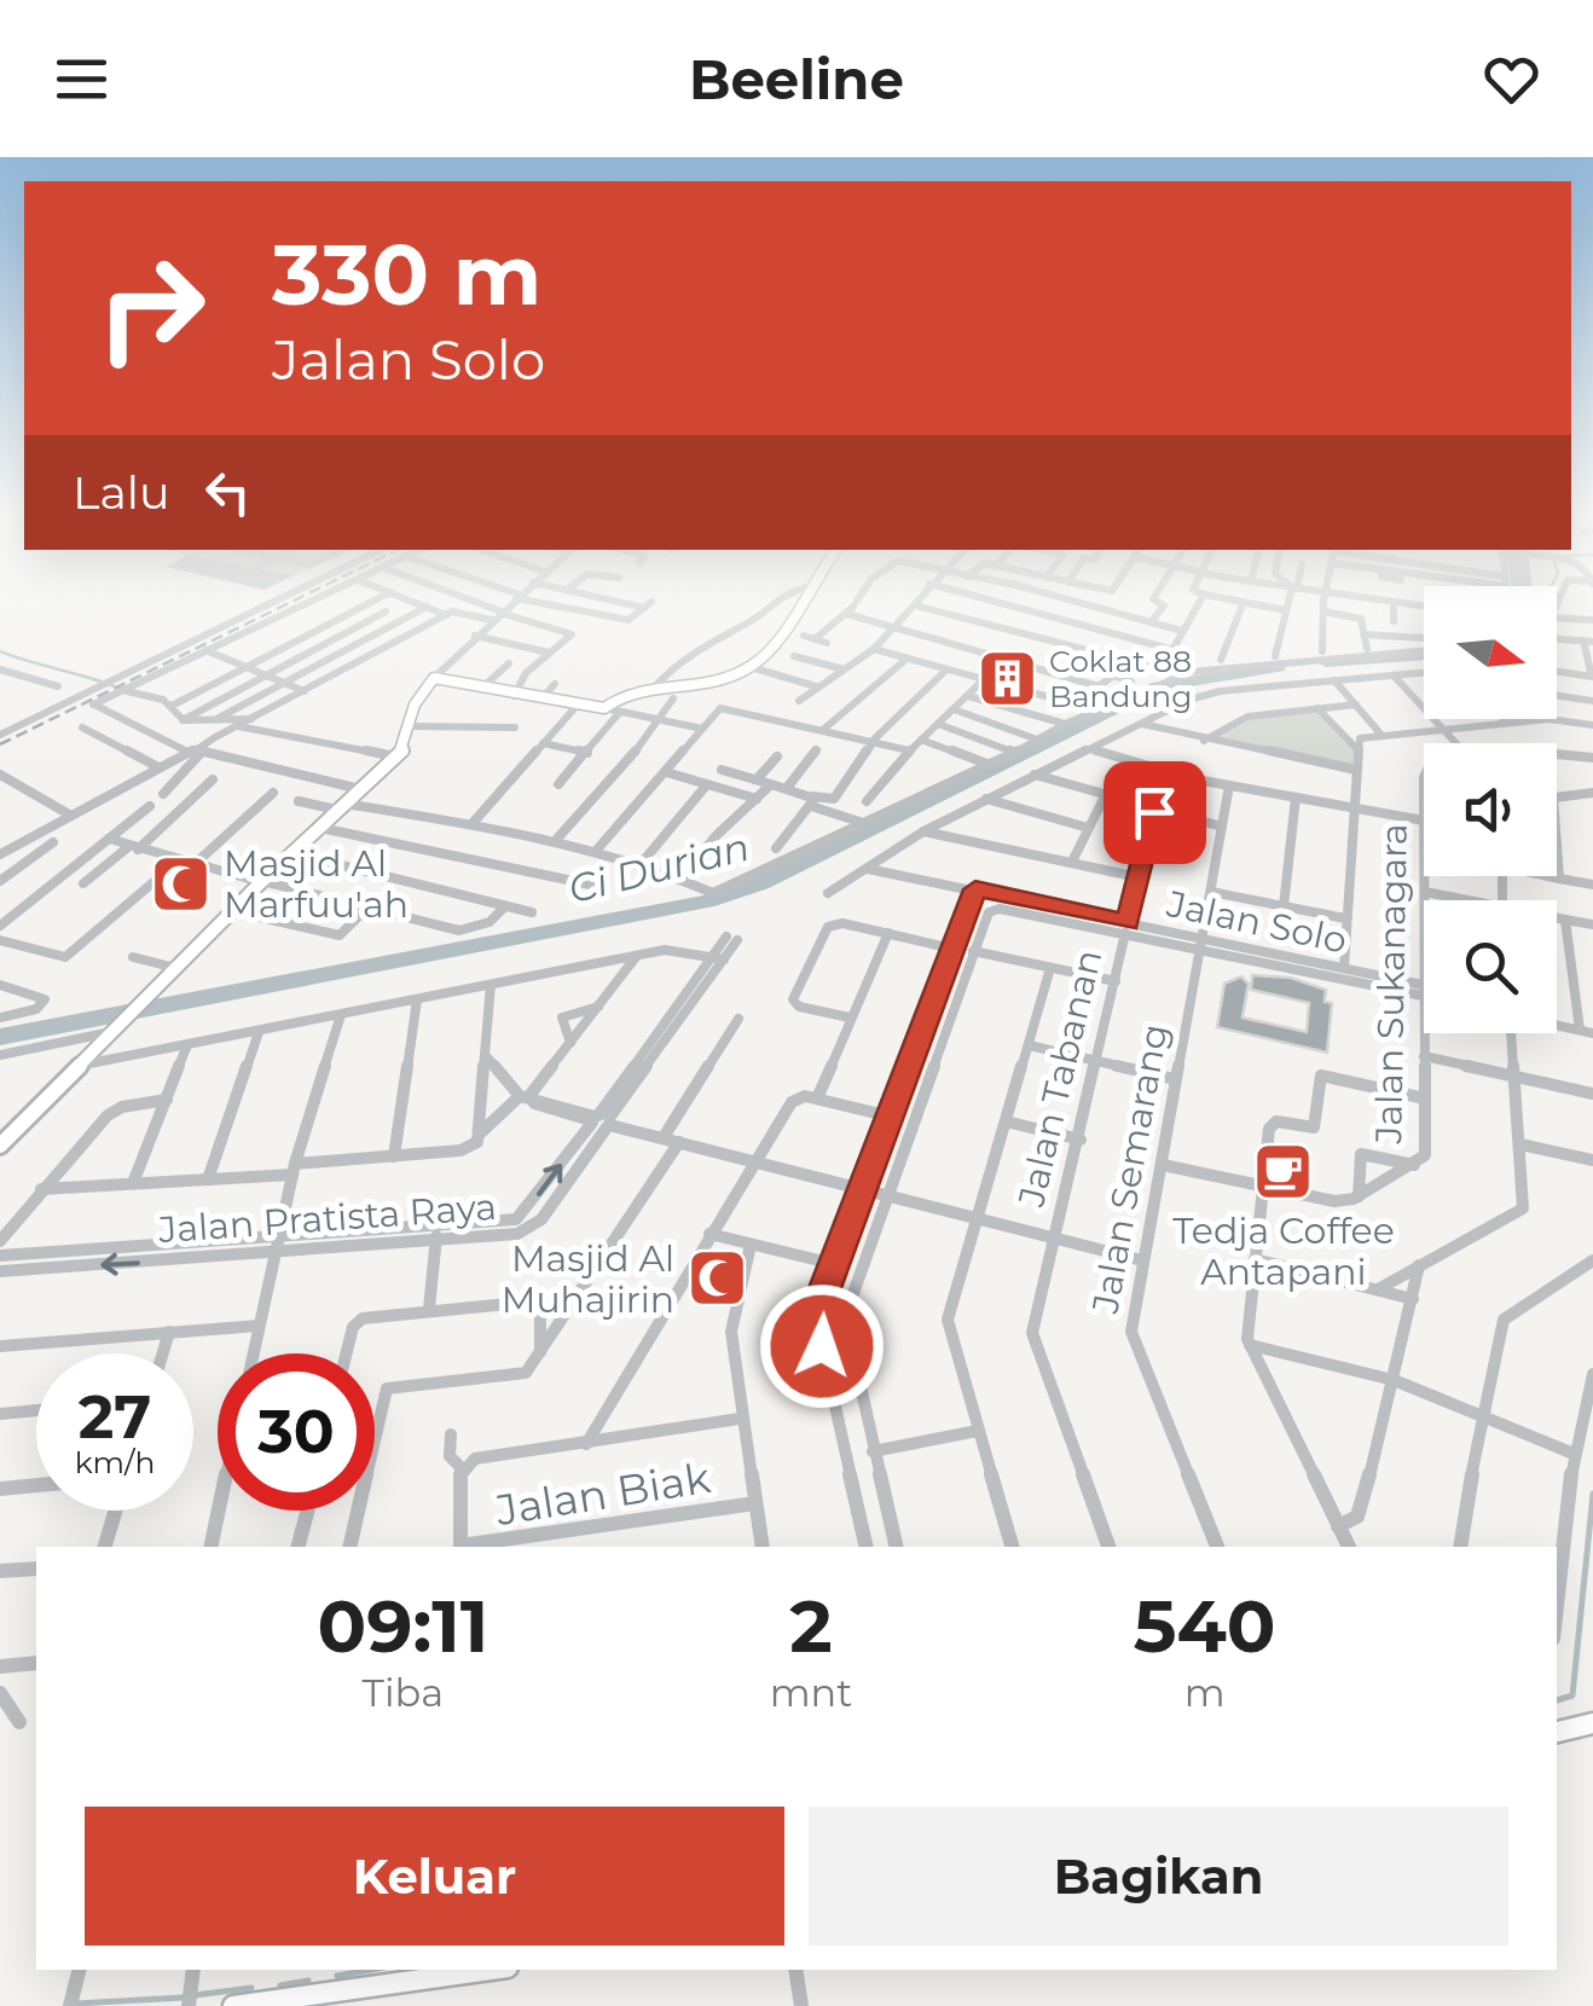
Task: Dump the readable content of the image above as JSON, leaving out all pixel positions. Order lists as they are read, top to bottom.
{
  "streets": {
    "street": [
      "Jalan Solo",
      "Jalan Sukanagara",
      "Jalan Tabanan",
      "Jalan Semarang",
      "Jalan Pratista Raya",
      "Jalan Biak"
    ]
  },
  "crossings": [
    ["Jalan Solo", "Jalan Sukanagara"],
    ["Jalan Solo", "Jalan Tabanan"],
    ["Jalan Solo", "Jalan Semarang"],
    ["Jalan Sukanagara", "Jalan Semarang"]
  ],
  "water": ["Ci Durian"],
  "places": {
    "building": ["Coklat 88 Bandung"],
    "mosque": ["Masjid Al Marfuu'ah", "Masjid Al Muhajirin"],
    "cafe": ["Tedja Coffee Antapani"]
  },
  "north": "right",
  "page": {
    "header": "Beeline",
    "turn": ["330 m", "Jalan Solo"],
    "then": "Lalu",
    "speed": "27 km/h",
    "limit": "30",
    "eta": [
      "09:11",
      "Tiba",
      "2",
      "mnt",
      "540",
      "m"
    ],
    "buttons": ["Keluar", "Bagikan"]
  }
}
